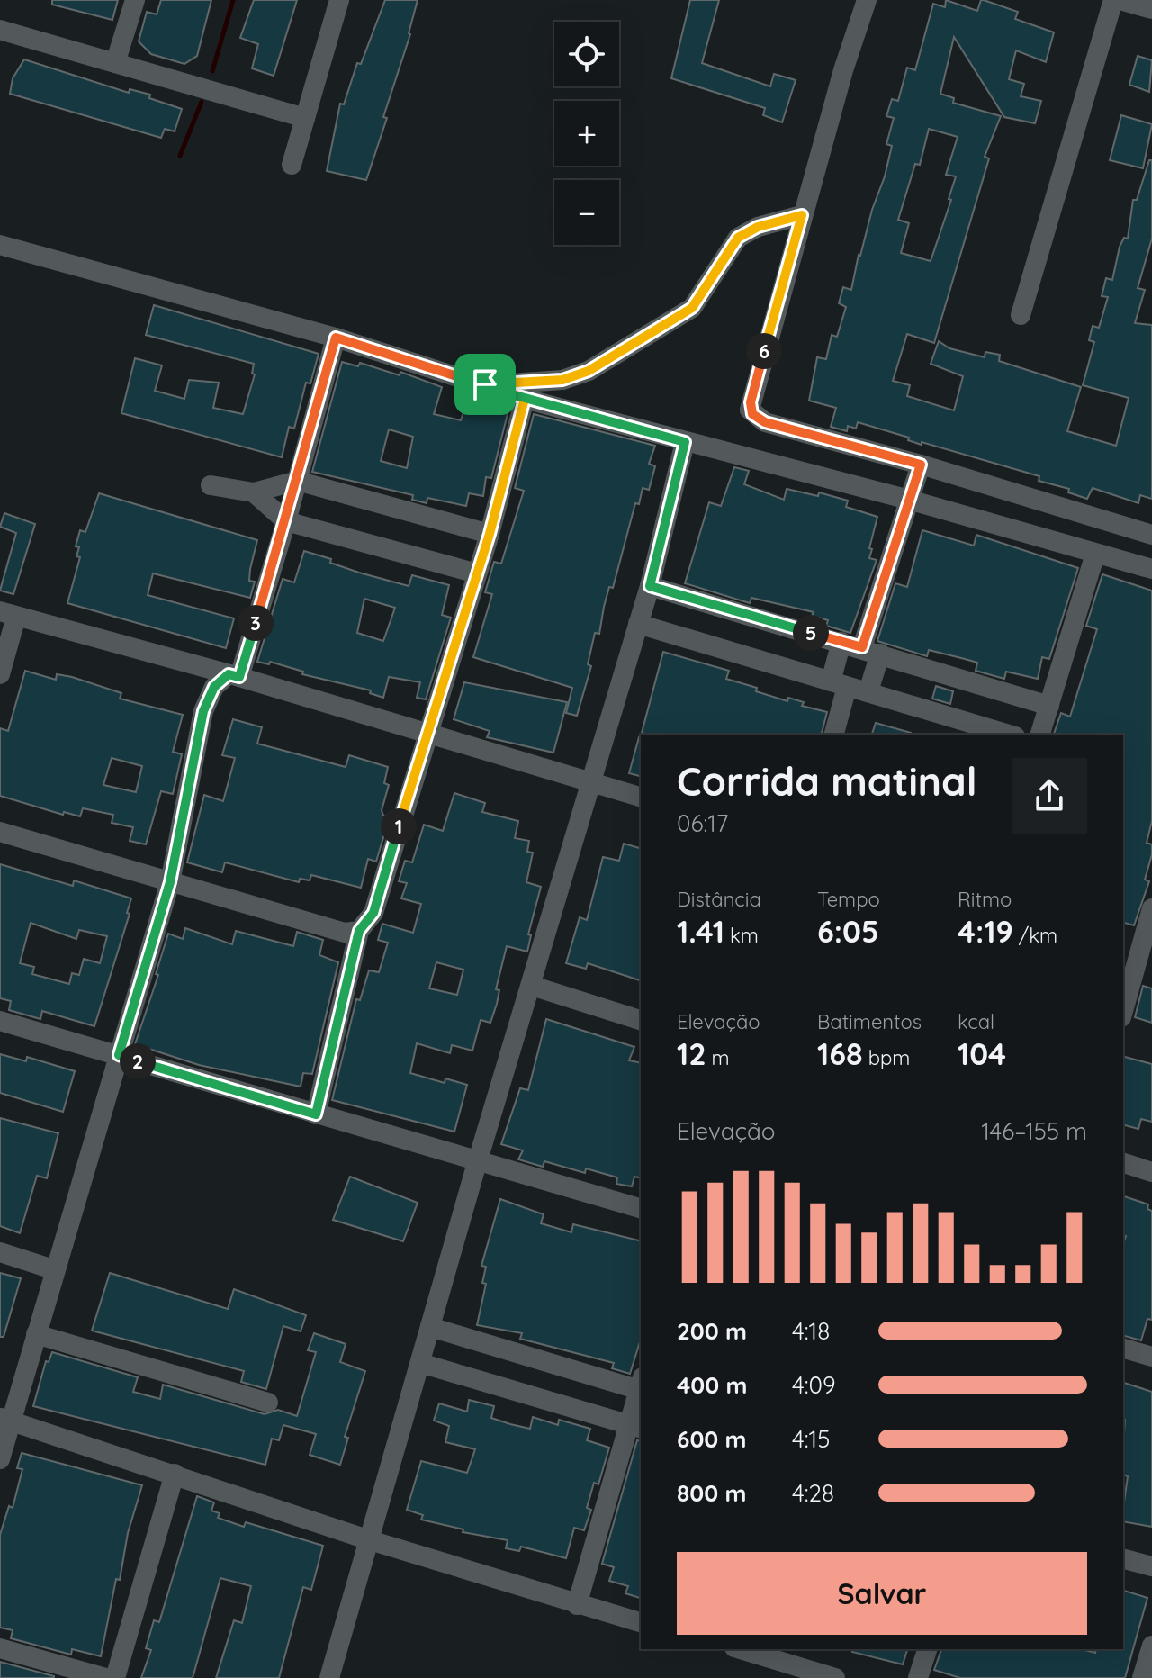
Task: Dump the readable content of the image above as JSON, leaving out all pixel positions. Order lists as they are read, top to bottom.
{
  "page": {
    "map_buttons": ["+", "−"],
    "pins": [
      "6",
      "3",
      "5",
      "1",
      "2"
    ],
    "heading": ["Corrida matinal", "06:17"],
    "stats": [
      ["Distância", "1.41 km"],
      ["Tempo", "6:05"],
      ["Ritmo", "4:19 /km"],
      ["Elevação", "12 m"],
      ["Batimentos", "168 bpm"],
      ["kcal", "104"]
    ],
    "chart": ["Elevação", "146–155 m"],
    "list": [
      {
        "name": "200 m",
        "note": "4:18"
      },
      {
        "name": "400 m",
        "note": "4:09"
      },
      {
        "name": "600 m",
        "note": "4:15"
      },
      {
        "name": "800 m",
        "note": "4:28"
      }
    ],
    "buttons": "Salvar"
  }
}
